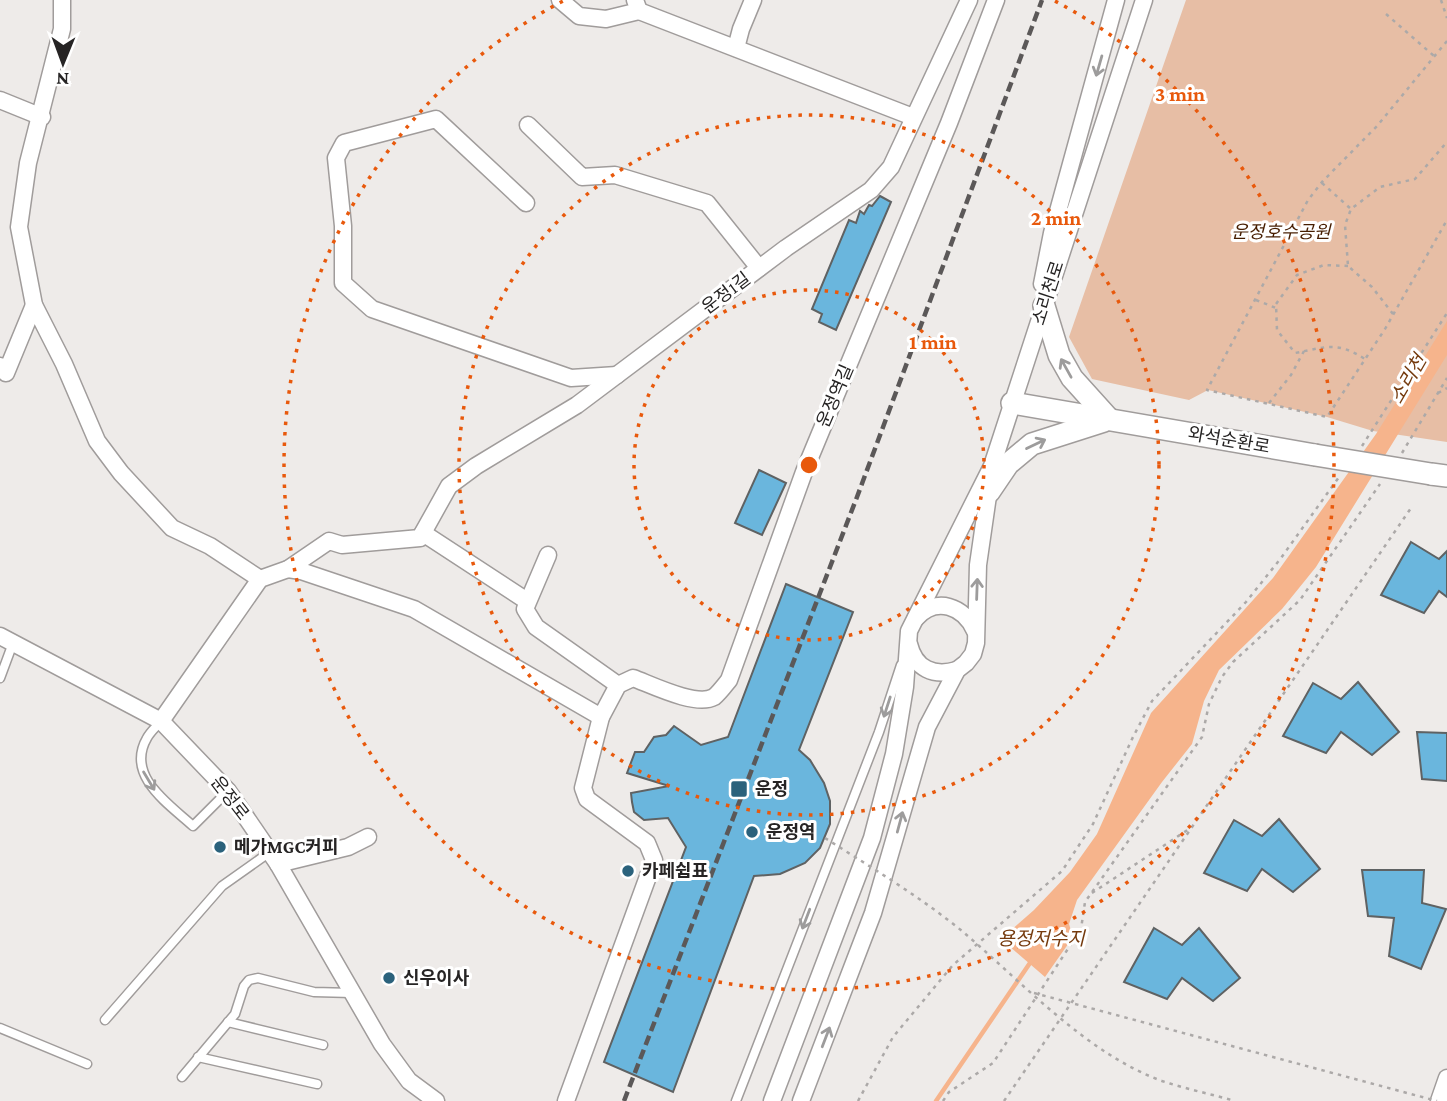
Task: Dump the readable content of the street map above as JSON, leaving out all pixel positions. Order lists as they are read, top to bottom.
{
  "streets": {
    "street": [
      "운정1길",
      "소리천로",
      "운정역길",
      "와석순환로",
      "운정로"
    ]
  },
  "crossings": [
    ["소리천로", "와석순환로"]
  ],
  "water": ["소리천", "용정저수지"],
  "parks": ["운정호수공원"],
  "places": {
    "transit": ["운정"],
    "other": [
      "운정역",
      "메가MGC커피",
      "카페쉼표",
      "신우이사"
    ]
  },
  "north": "bottom",
  "rings": ["3 min", "2 min", "1 min"]
}
